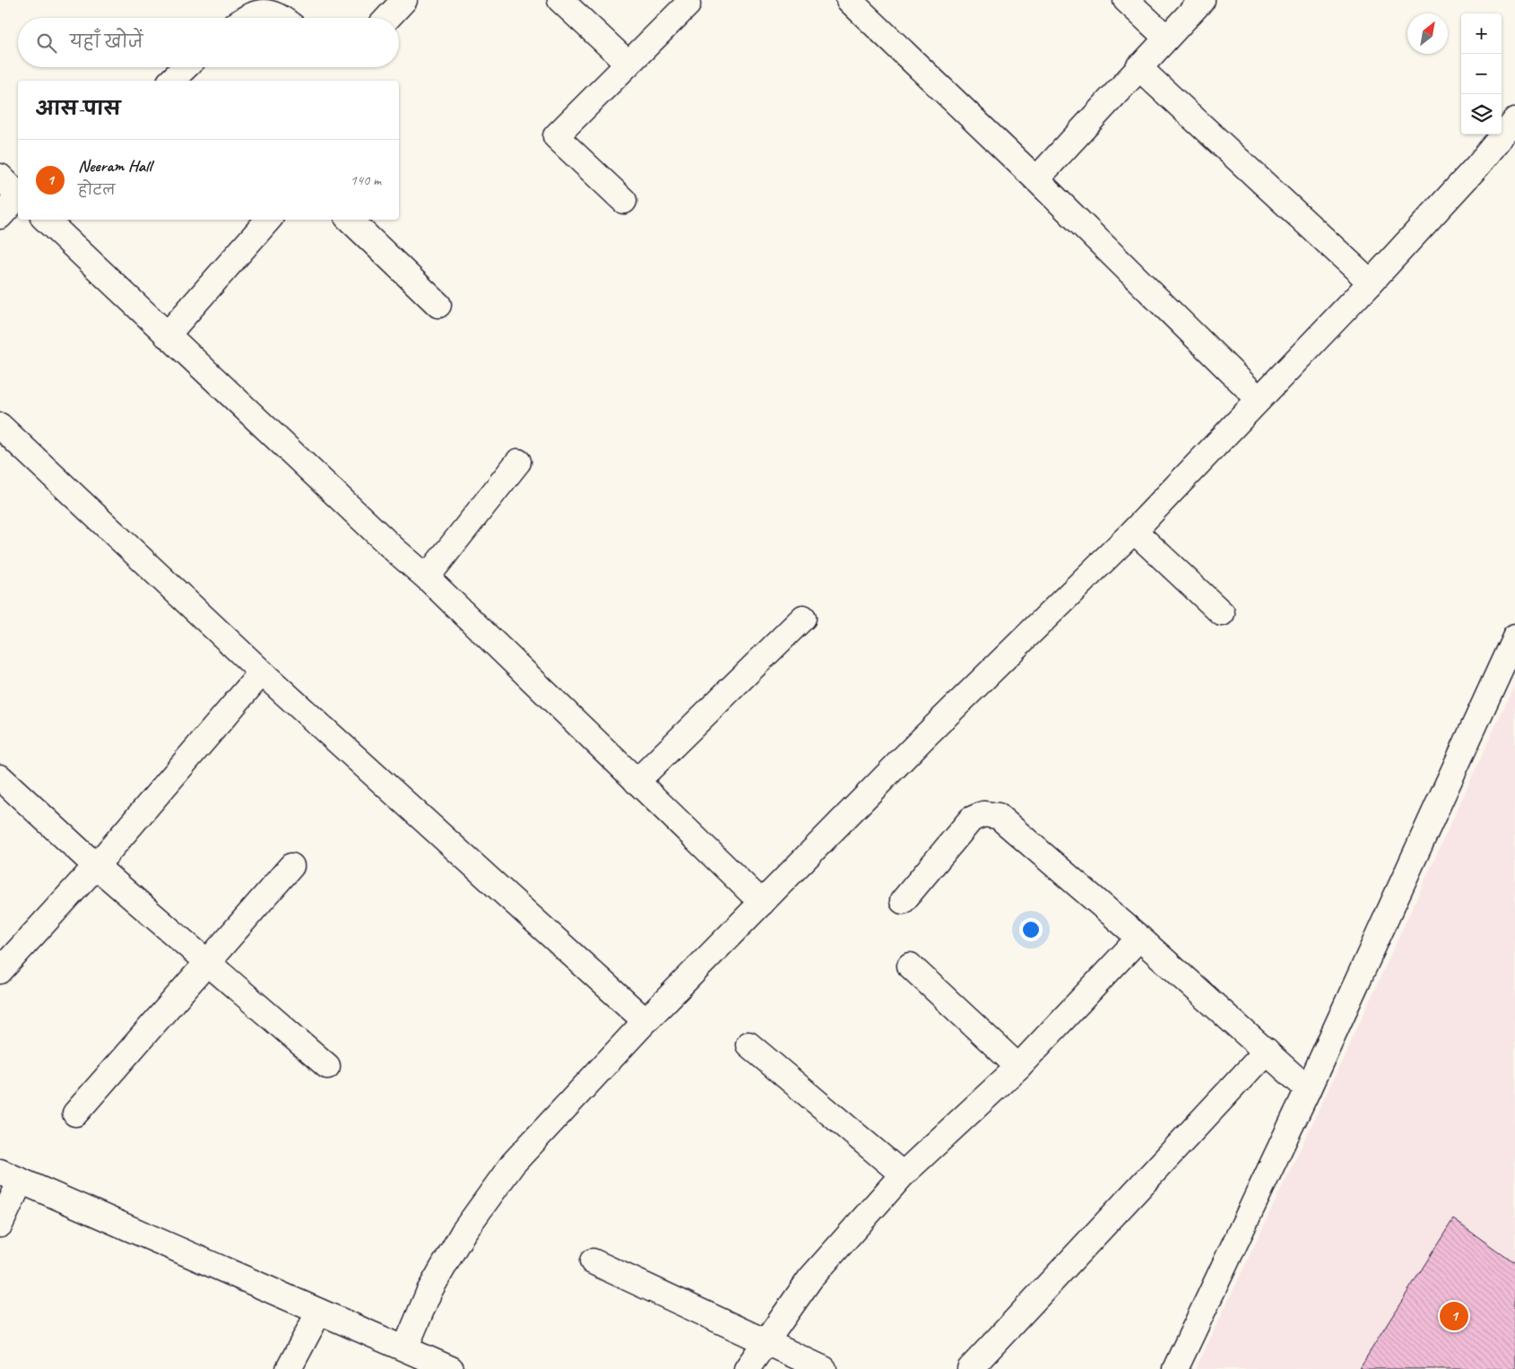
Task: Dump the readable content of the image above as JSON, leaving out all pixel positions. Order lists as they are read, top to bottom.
{
  "north": "top right",
  "page": {
    "map_buttons": ["+", "−"],
    "search": "यहाँ खोजें",
    "heading": "आस-पास",
    "list": [
      {
        "mark": "1",
        "name": "Neeram Hall",
        "note": "होटल",
        "value": "140 m"
      }
    ],
    "pins": "1"
  }
}
